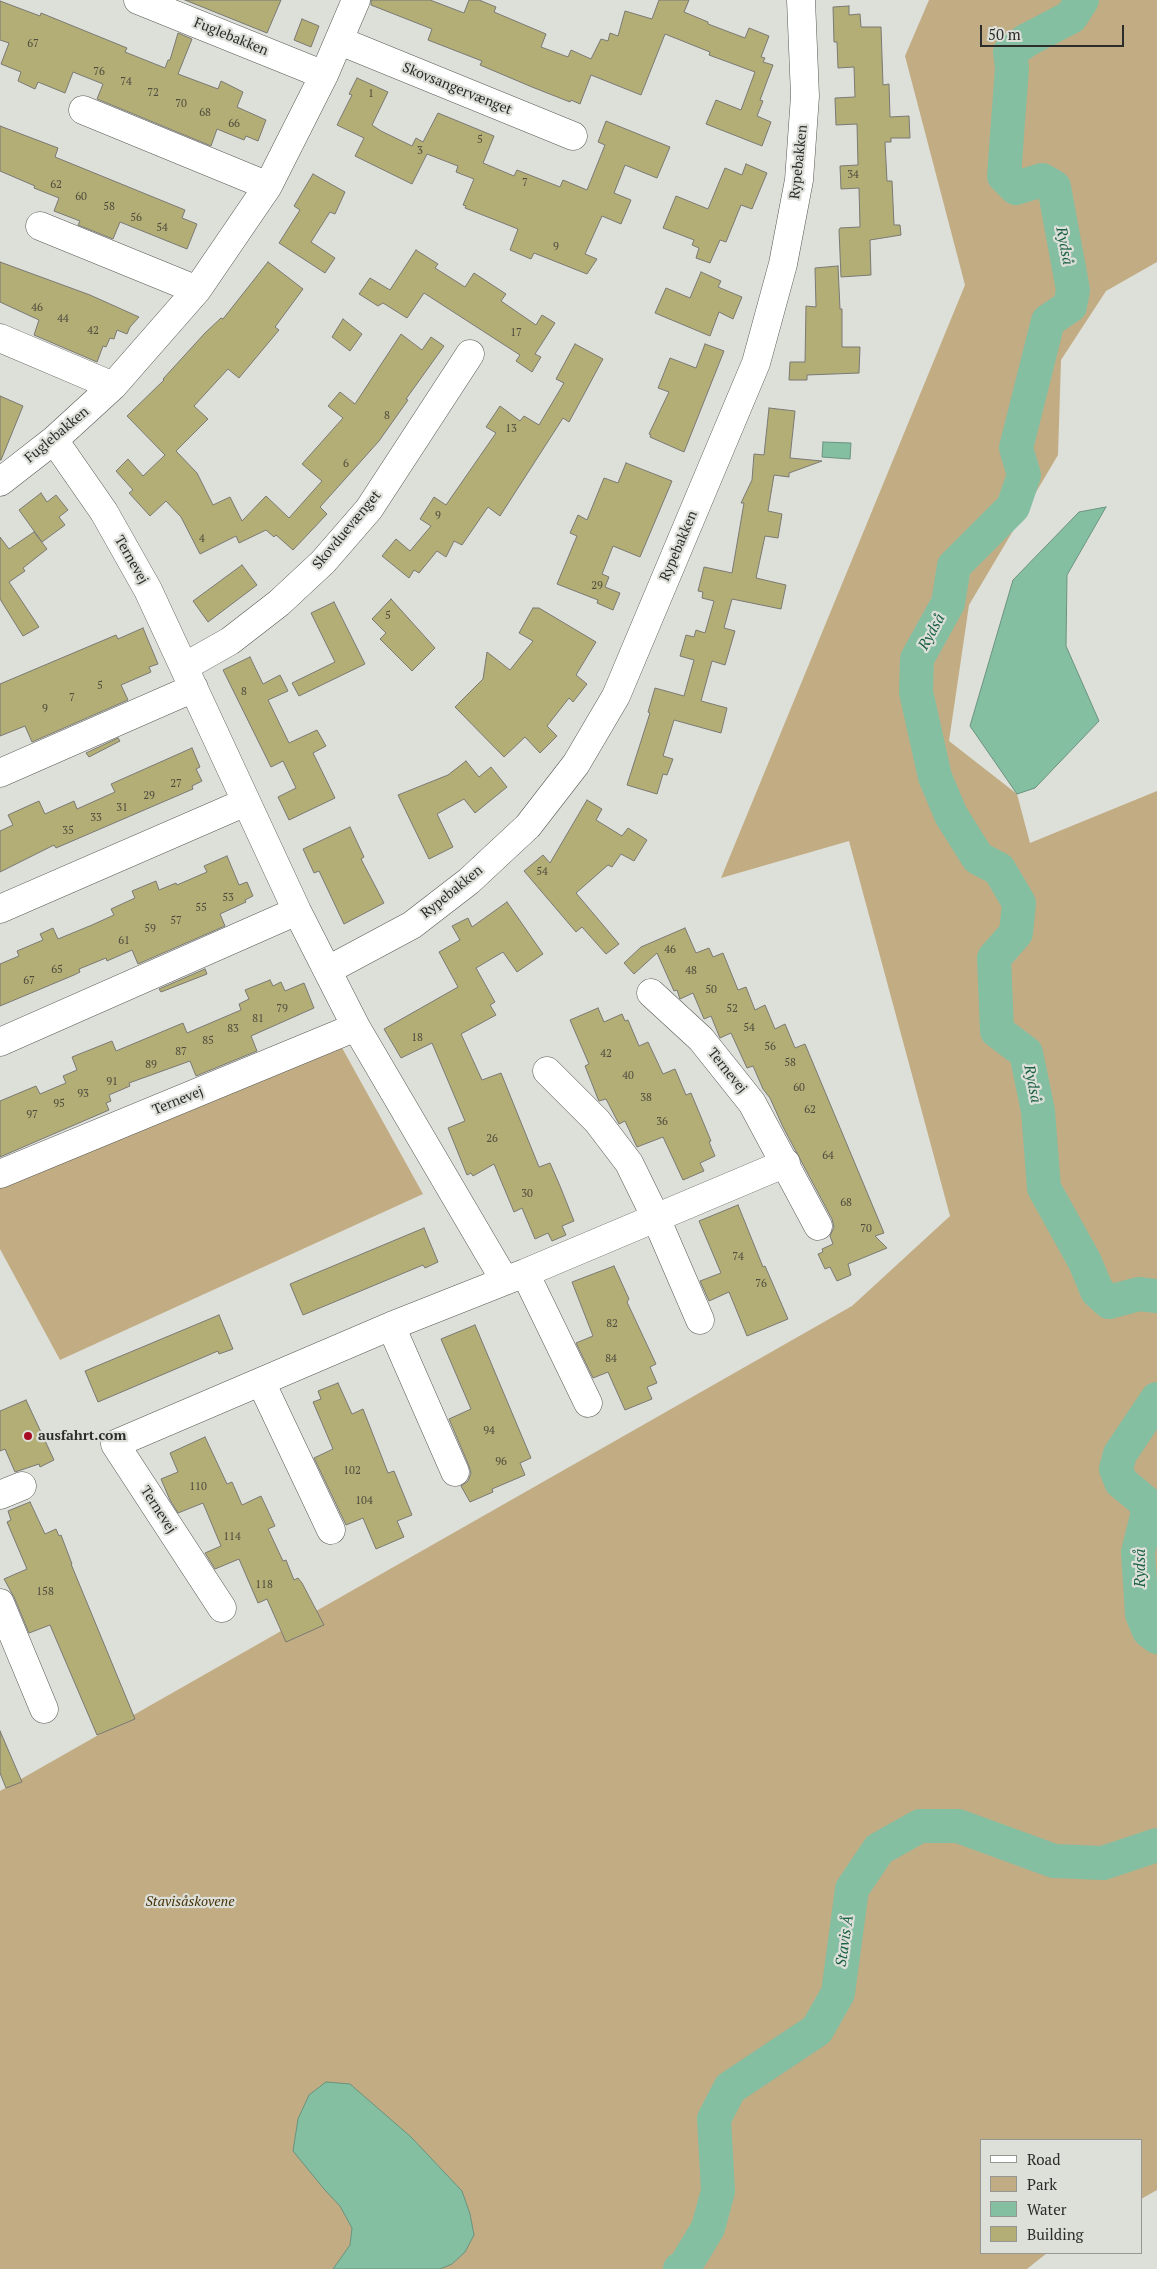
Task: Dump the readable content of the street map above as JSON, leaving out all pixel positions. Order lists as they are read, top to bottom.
{
  "streets": {
    "street": [
      "Fuglebakken",
      "Skovsangervænget",
      "Rypebakken",
      "Skovduevænget",
      "Ternevej"
    ]
  },
  "crossings": [
    ["Fuglebakken", "Skovsangervænget"],
    ["Fuglebakken", "Ternevej"],
    ["Rypebakken", "Ternevej"],
    ["Skovduevænget", "Ternevej"]
  ],
  "water": ["Rydså", "Stavis Å"],
  "parks": ["Stavisåskovene"],
  "places": ["ausfahrt.com"],
  "house_numbers": [
    "67",
    "76",
    "74",
    "72",
    "1",
    "70",
    "68",
    "66",
    "5",
    "3",
    "34",
    "7",
    "62",
    "60",
    "58",
    "56",
    "54",
    "9",
    "46",
    "44",
    "42",
    "17",
    "8",
    "13",
    "6",
    "9",
    "4",
    "29",
    "5",
    "5",
    "8",
    "7",
    "9",
    "27",
    "29",
    "31",
    "33",
    "35",
    "54",
    "53",
    "55",
    "57",
    "59",
    "61",
    "46",
    "65",
    "48",
    "67",
    "50",
    "79",
    "52",
    "81",
    "54",
    "83",
    "18",
    "85",
    "56",
    "87",
    "42",
    "58",
    "89",
    "40",
    "91",
    "60",
    "93",
    "38",
    "95",
    "62",
    "97",
    "36",
    "26",
    "64",
    "30",
    "68",
    "70",
    "74",
    "76",
    "82",
    "84",
    "94",
    "96",
    "102",
    "110",
    "104",
    "114",
    "118",
    "158"
  ],
  "legend": [
    "Road",
    "Park",
    "Water",
    "Building"
  ],
  "scale_bar": "50 m"
}
